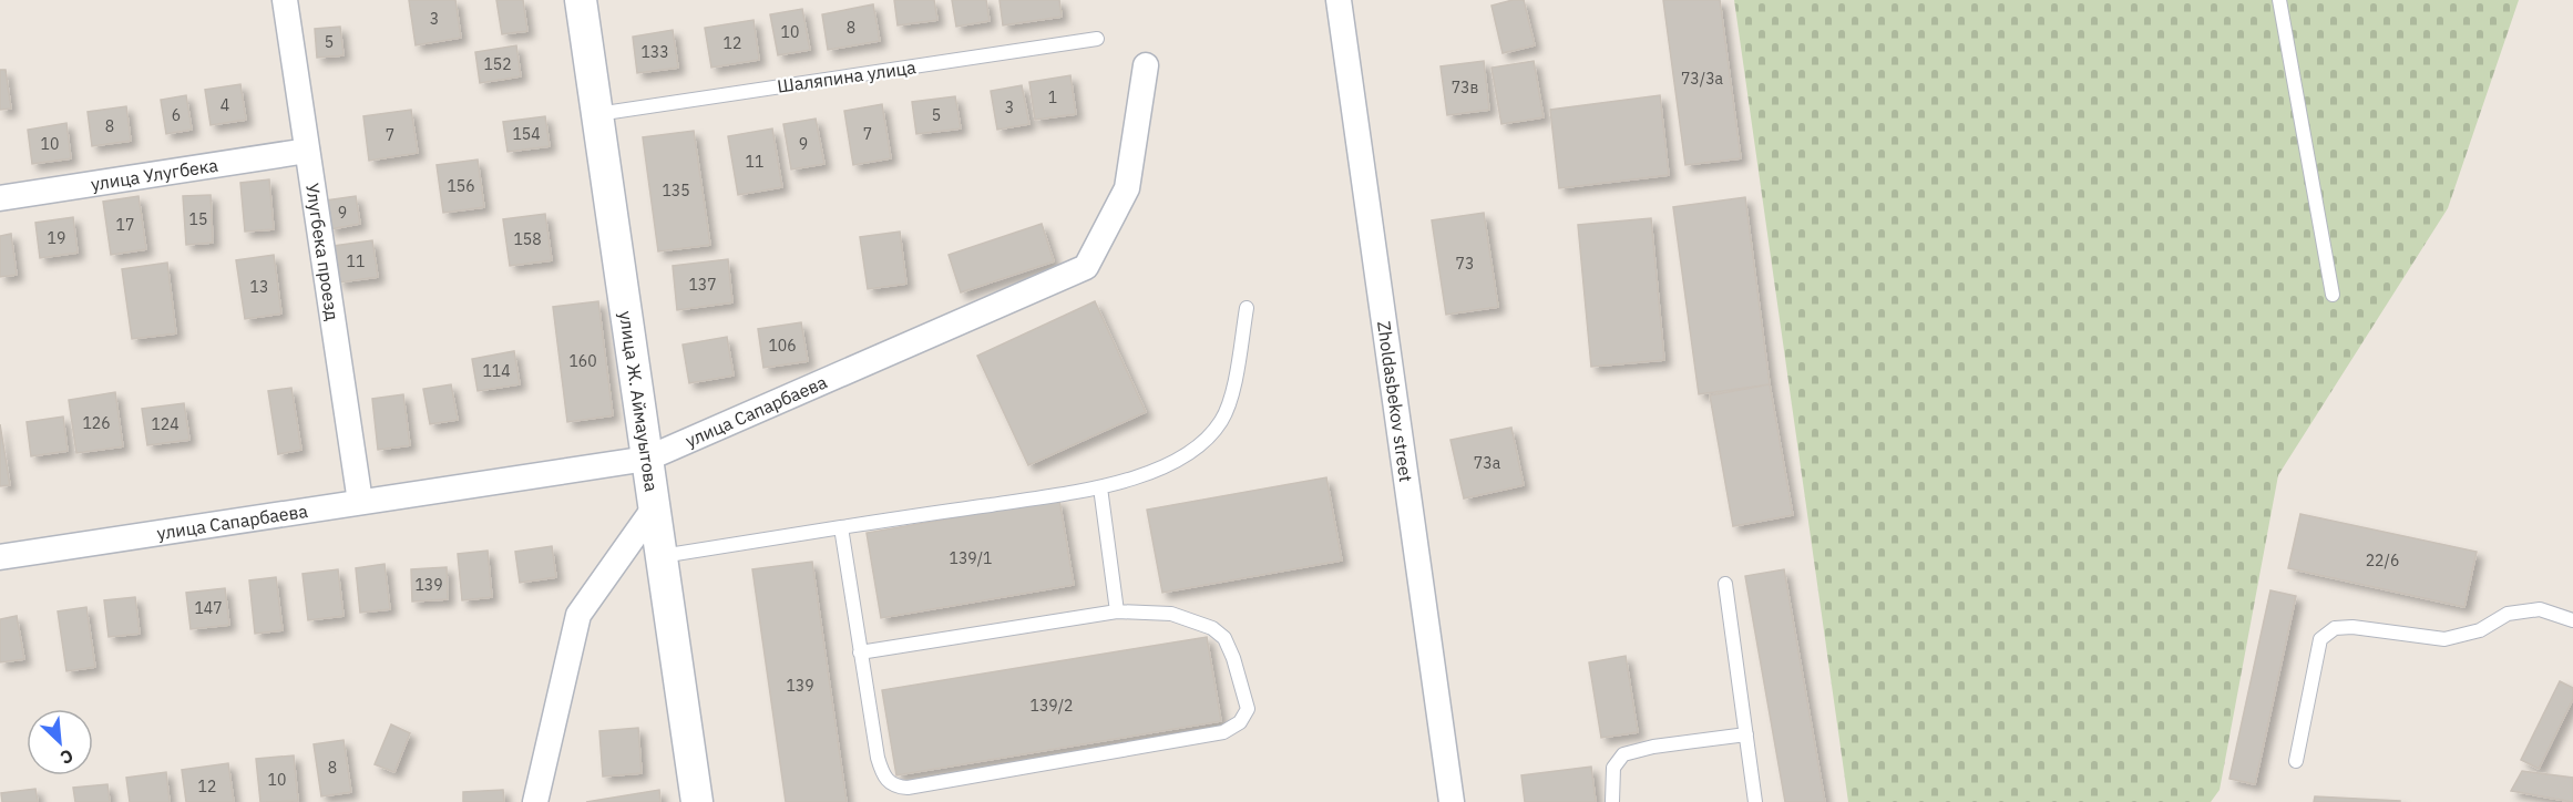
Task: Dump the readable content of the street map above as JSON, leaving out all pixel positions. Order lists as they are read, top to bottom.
{
  "streets": {
    "street": [
      "улица Улугбека",
      "Улугбека проезд",
      "улица Ж. Аймауытова",
      "Zholdasbekov street",
      "улица Сапарбаева"
    ],
    "lane": ["Шаляпина улица"]
  },
  "crossings": [
    ["Шаляпина улица", "улица Ж. Аймауытова"],
    ["улица Улугбека", "Улугбека проезд"],
    ["Улугбека проезд", "улица Сапарбаева"],
    ["улица Ж. Аймауытова", "улица Сапарбаева"]
  ],
  "house_numbers": [
    "3",
    "8",
    "10",
    "5",
    "12",
    "133",
    "152",
    "73/3а",
    "73в",
    "1",
    "4",
    "3",
    "6",
    "5",
    "8",
    "154",
    "7",
    "7",
    "10",
    "9",
    "11",
    "156",
    "135",
    "9",
    "15",
    "17",
    "19",
    "158",
    "11",
    "73",
    "137",
    "13",
    "106",
    "160",
    "114",
    "126",
    "124",
    "73а",
    "139/1",
    "22/6",
    "139",
    "147",
    "139",
    "139/2",
    "8",
    "10",
    "12"
  ],
  "north": "bottom right"
}
